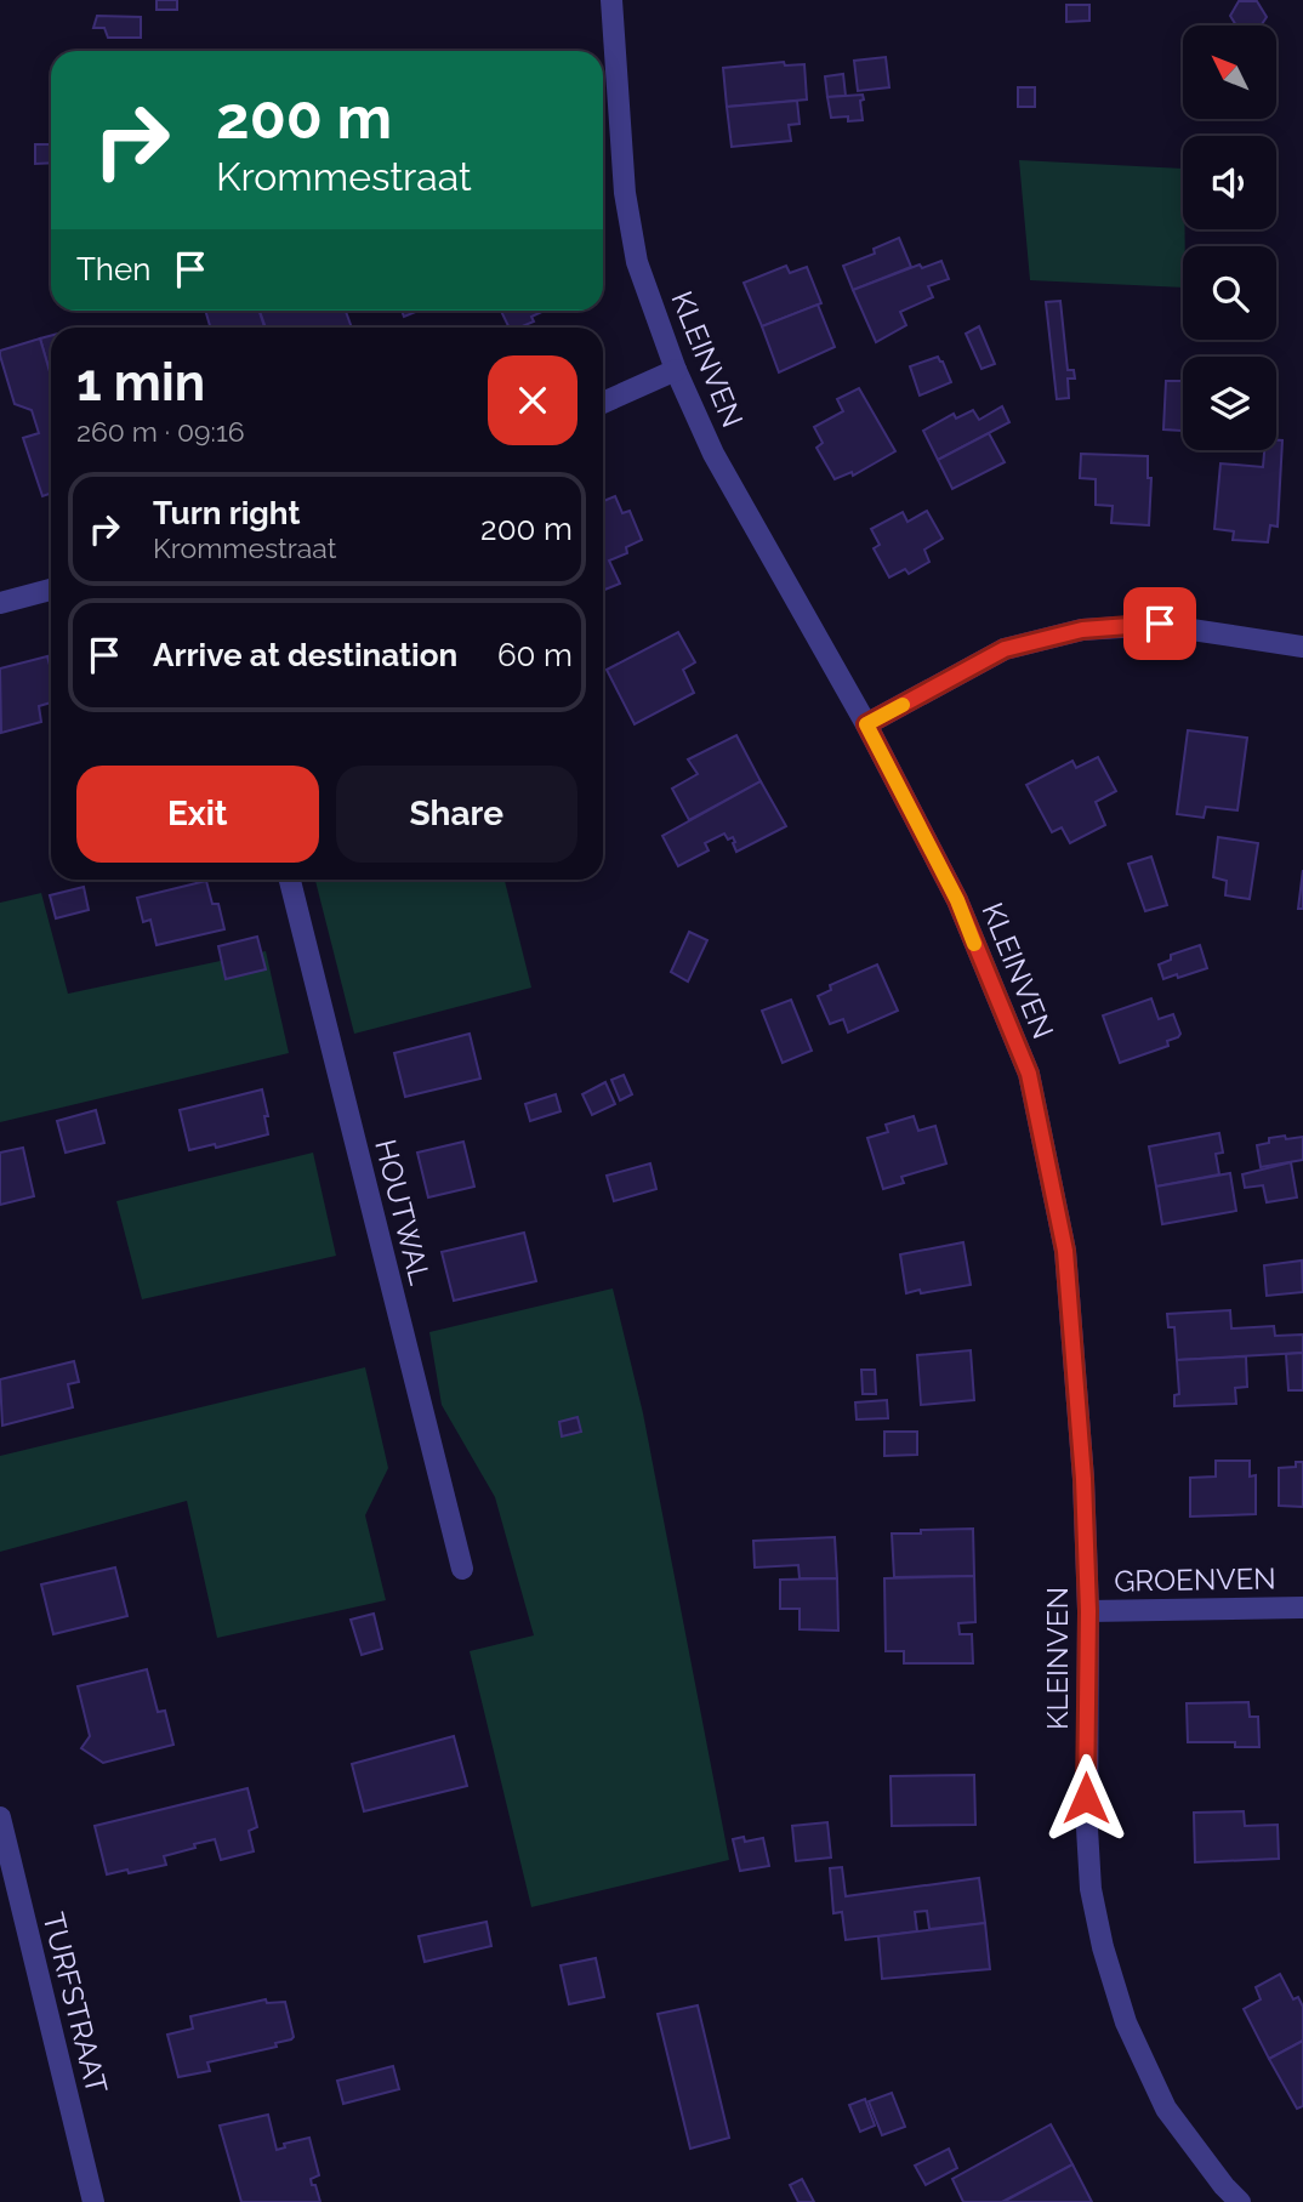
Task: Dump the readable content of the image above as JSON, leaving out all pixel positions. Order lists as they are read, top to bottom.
{
  "streets": {
    "street": [
      "KLEINVEN",
      "HOUTWAL",
      "GROENVEN",
      "TURFSTRAAT"
    ]
  },
  "crossings": [
    ["KLEINVEN", "GROENVEN"]
  ],
  "north": "top left",
  "page": {
    "turn": ["200 m", "Krommestraat"],
    "then": "Then",
    "heading": ["1 min", "260 m · 09:16"],
    "list": [
      {
        "name": "Turn right",
        "note": "Krommestraat",
        "value": "200 m"
      },
      {
        "name": "Arrive at destination",
        "value": "60 m"
      }
    ],
    "buttons": ["Exit", "Share"]
  }
}
